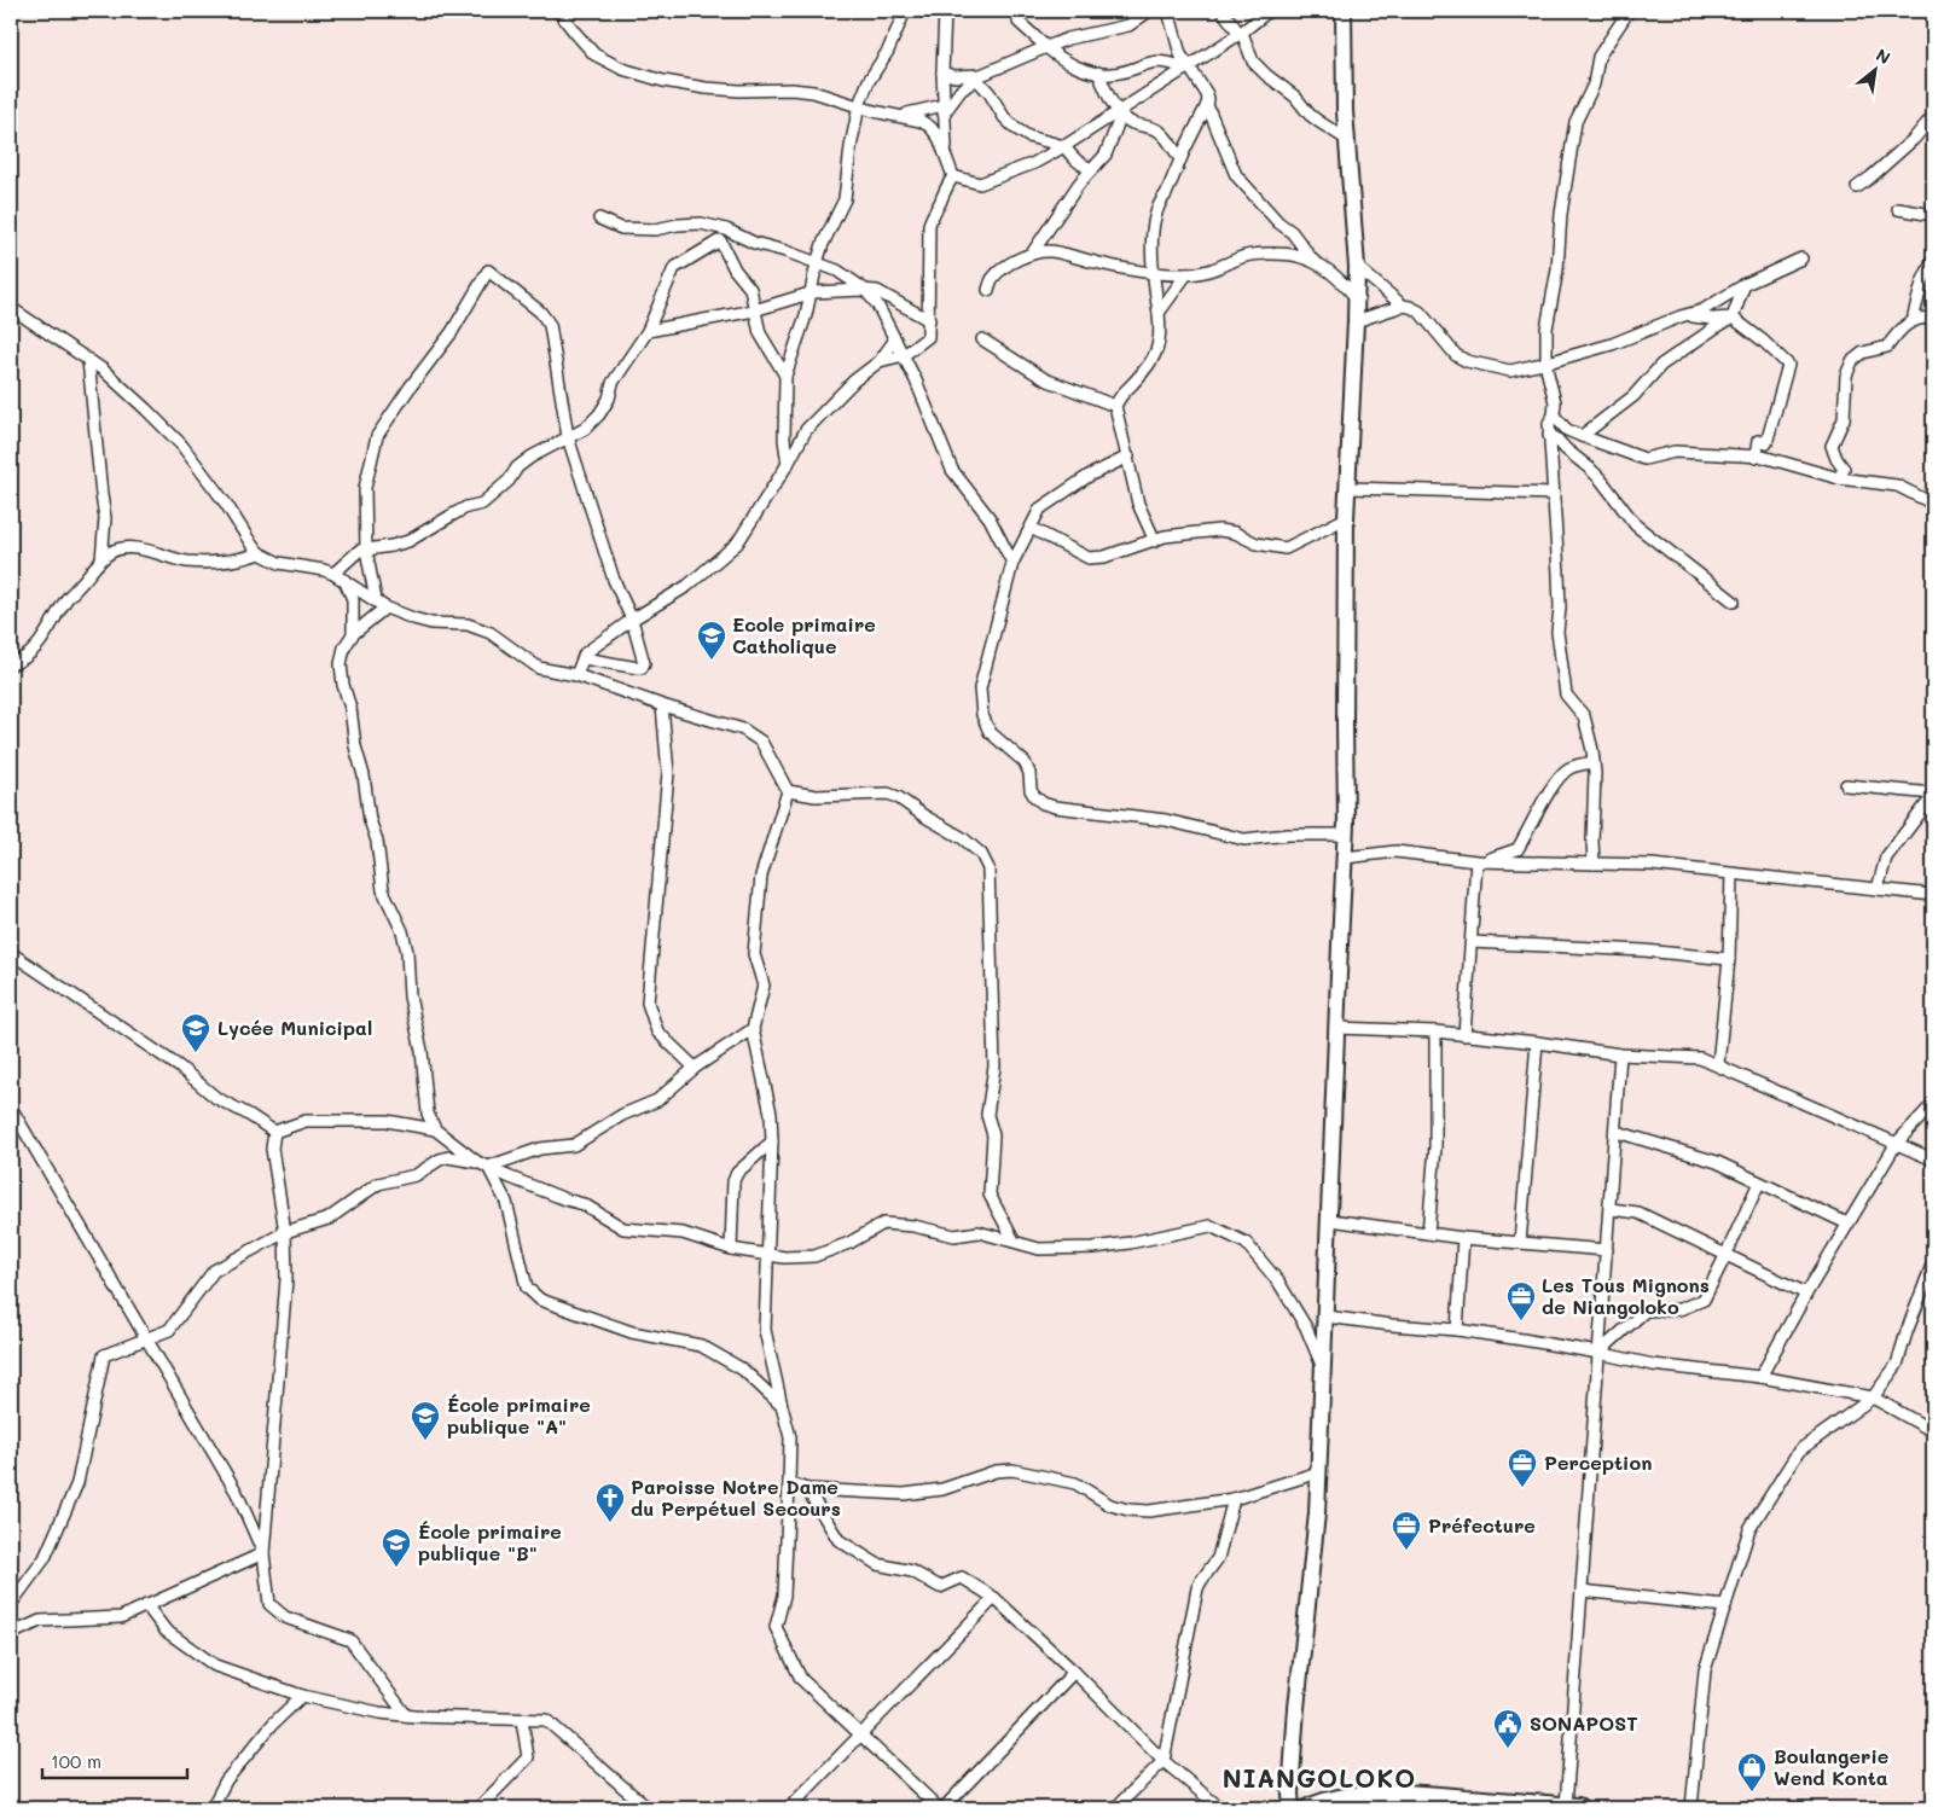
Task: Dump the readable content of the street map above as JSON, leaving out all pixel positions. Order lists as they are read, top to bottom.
{
  "districts": ["NIANGOLOKO"],
  "places": {
    "school or university": [
      "Ecole primaire Catholique",
      "Lycée Municipal",
      "École primaire publique \"A\"",
      "École primaire publique \"B\""
    ],
    "office": ["Les Tous Mignons de Niangoloko", "Perception", "Préfecture"],
    "church": ["Paroisse Notre Dame du Perpétuel Secours"],
    "public building": ["SONAPOST"],
    "shop": ["Boulangerie Wend Konta"]
  },
  "scale_bar": "100 m",
  "north": "top right"
}
